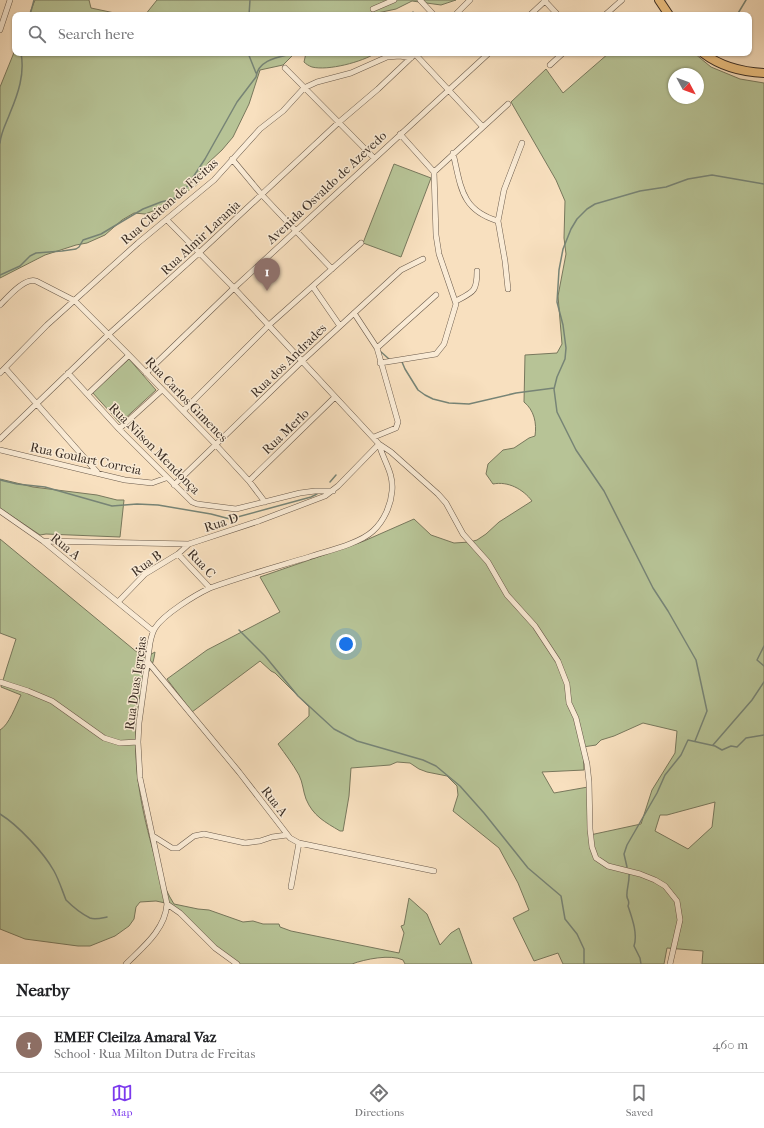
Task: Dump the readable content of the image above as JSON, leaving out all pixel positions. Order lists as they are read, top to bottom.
{
  "streets": {
    "street": [
      "Avenida Osvaldo de Azevedo",
      "Rua Cleiton de Freitas",
      "Rua Almir Laranja",
      "Rua dos Andrades",
      "Rua Carlos Gimenes",
      "Rua Merlo",
      "Rua Nilson Mendonça",
      "Rua Goulart Correia",
      "Rua D",
      "Rua A",
      "Rua B",
      "Rua C",
      "Rua Duas Igrejas"
    ]
  },
  "crossings": [
    ["Avenida Osvaldo de Azevedo", "Rua Carlos Gimenes"],
    ["Rua Cleiton de Freitas", "Rua Carlos Gimenes"],
    ["Rua Almir Laranja", "Rua Carlos Gimenes"],
    ["Rua Almir Laranja", "Rua Nilson Mendonça"],
    ["Rua dos Andrades", "Rua Carlos Gimenes"],
    ["Rua dos Andrades", "Rua Nilson Mendonça"],
    ["Rua Carlos Gimenes", "Rua Merlo"],
    ["Rua Carlos Gimenes", "Rua Nilson Mendonça"],
    ["Rua Nilson Mendonça", "Rua Goulart Correia"],
    ["Rua D", "Rua A"],
    ["Rua D", "Rua B"],
    ["Rua D", "Rua Duas Igrejas"],
    ["Rua A", "Rua B"],
    ["Rua A", "Rua Duas Igrejas"],
    ["Rua B", "Rua C"],
    ["Rua C", "Rua Duas Igrejas"]
  ],
  "north": "bottom right",
  "page": {
    "search": "Search here",
    "pins": "1",
    "heading": "Nearby",
    "list": [
      {
        "mark": "1",
        "name": "EMEF Cleilza Amaral Vaz",
        "note": "School · Rua Milton Dutra de Freitas",
        "value": "460 m"
      }
    ],
    "nav": ["Map", "Directions", "Saved"]
  }
}
